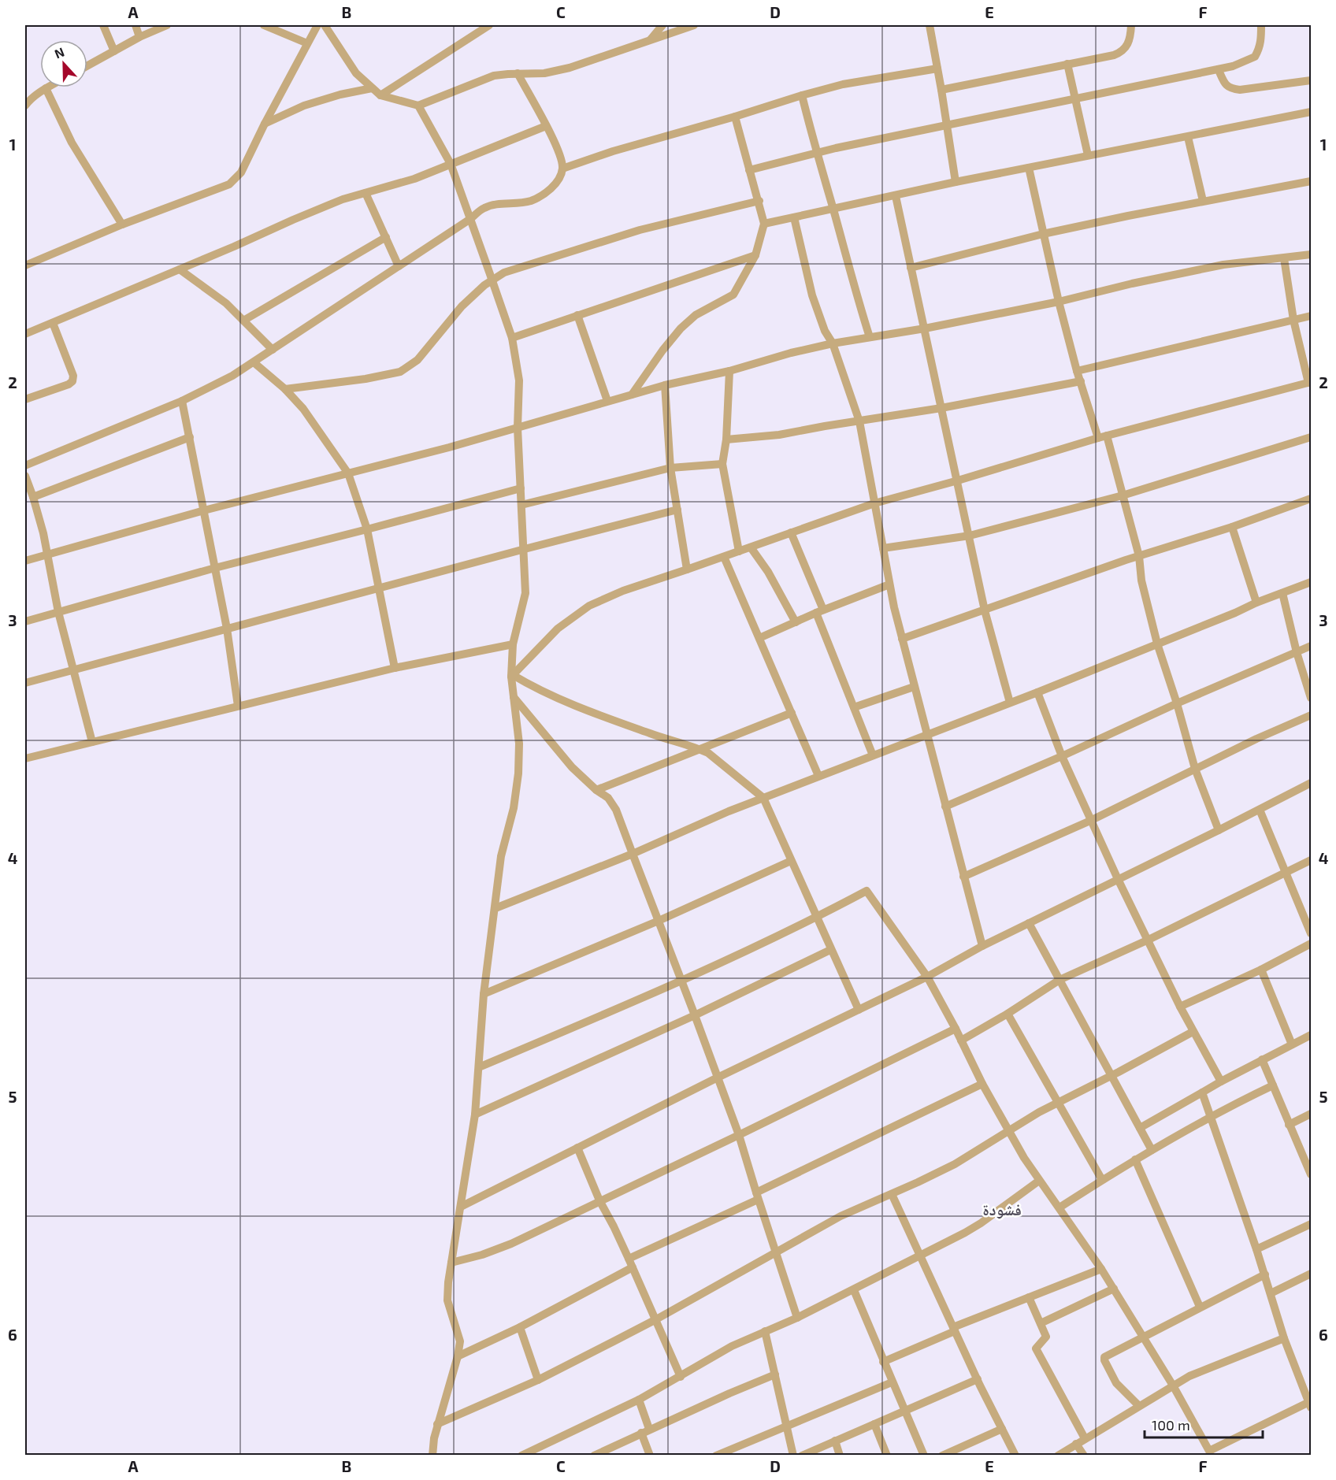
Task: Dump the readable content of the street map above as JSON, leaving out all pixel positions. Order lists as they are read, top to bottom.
{
  "districts": ["فشودة"],
  "scale_bar": "100 m",
  "north": "top",
  "grid": {
    "columns": [
      "A",
      "B",
      "C",
      "D",
      "E",
      "F"
    ],
    "rows": [
      "1",
      "2",
      "3",
      "4",
      "5",
      "6"
    ]
  }
}
